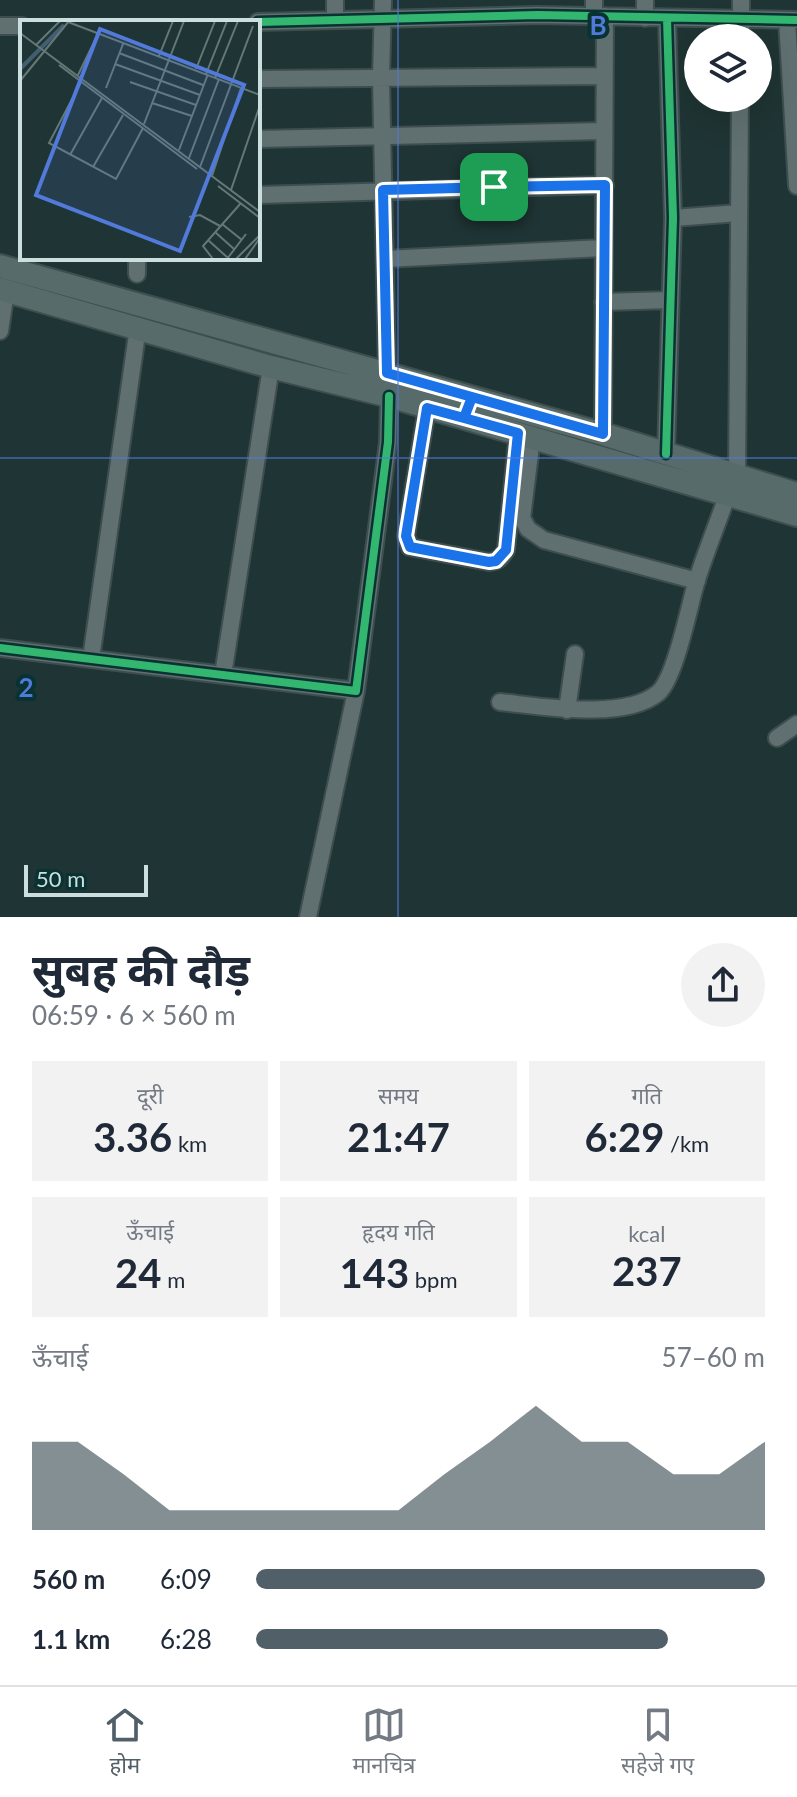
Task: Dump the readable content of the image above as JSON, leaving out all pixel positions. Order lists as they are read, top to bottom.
{
  "scale_bar": "50 m",
  "page": {
    "scale": "50 m",
    "heading": ["सुबह की दौड़", "06:59 · 6 × 560 m"],
    "stats": [
      ["दूरी", "3.36 km"],
      ["समय", "21:47"],
      ["गति", "6:29 /km"],
      ["ऊँचाई", "24 m"],
      ["हृदय गति", "143 bpm"],
      ["kcal", "237"]
    ],
    "chart": ["ऊँचाई", "57–60 m"],
    "list": [
      {
        "name": "560 m",
        "note": "6:09"
      },
      {
        "name": "1.1 km",
        "note": "6:28"
      }
    ],
    "tabs": ["होम", "मानचित्र", "सहेजे गए"]
  },
  "grid": {
    "columns": ["B"],
    "rows": ["2"]
  }
}
